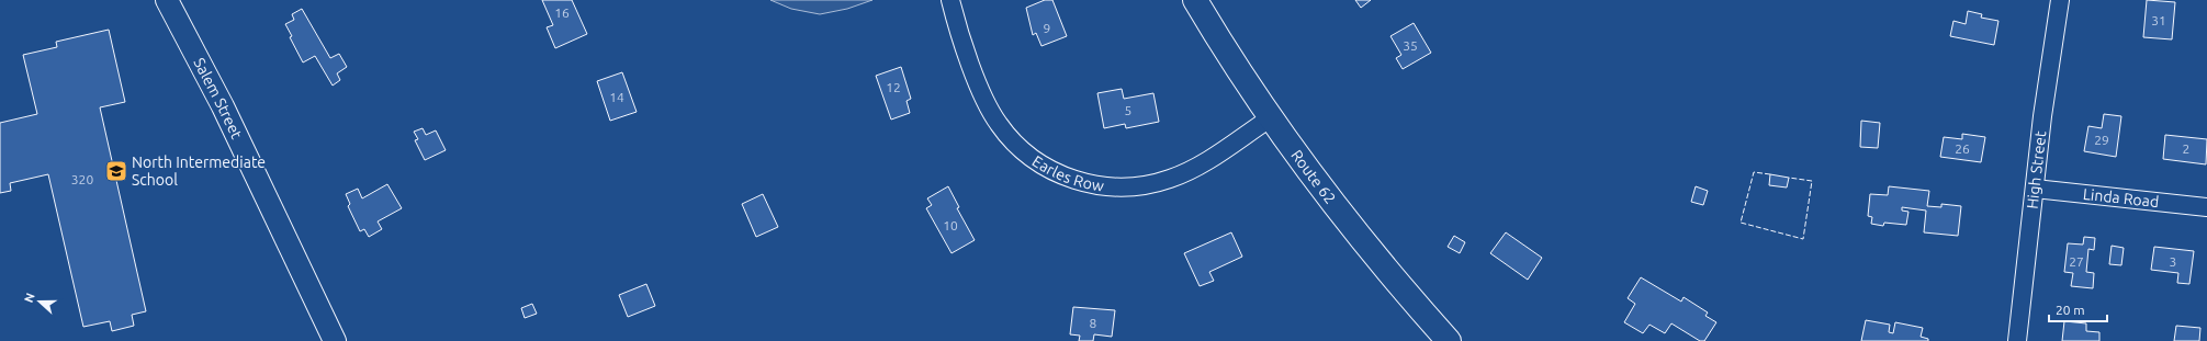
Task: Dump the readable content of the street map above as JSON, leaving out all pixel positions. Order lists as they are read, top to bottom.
{
  "streets": {
    "main road": ["Route 62"],
    "street": [
      "Salem Street",
      "High Street",
      "Earles Row",
      "Linda Road"
    ]
  },
  "crossings": [
    ["High Street", "Linda Road"],
    ["Earles Row", "Route 62"]
  ],
  "places": {
    "school or university": ["North Intermediate School"]
  },
  "house_numbers": [
    "16",
    "31",
    "9",
    "35",
    "12",
    "14",
    "5",
    "29",
    "26",
    "2",
    "320",
    "10",
    "27",
    "3",
    "8"
  ],
  "scale_bar": "20 m",
  "north": "left"
}
